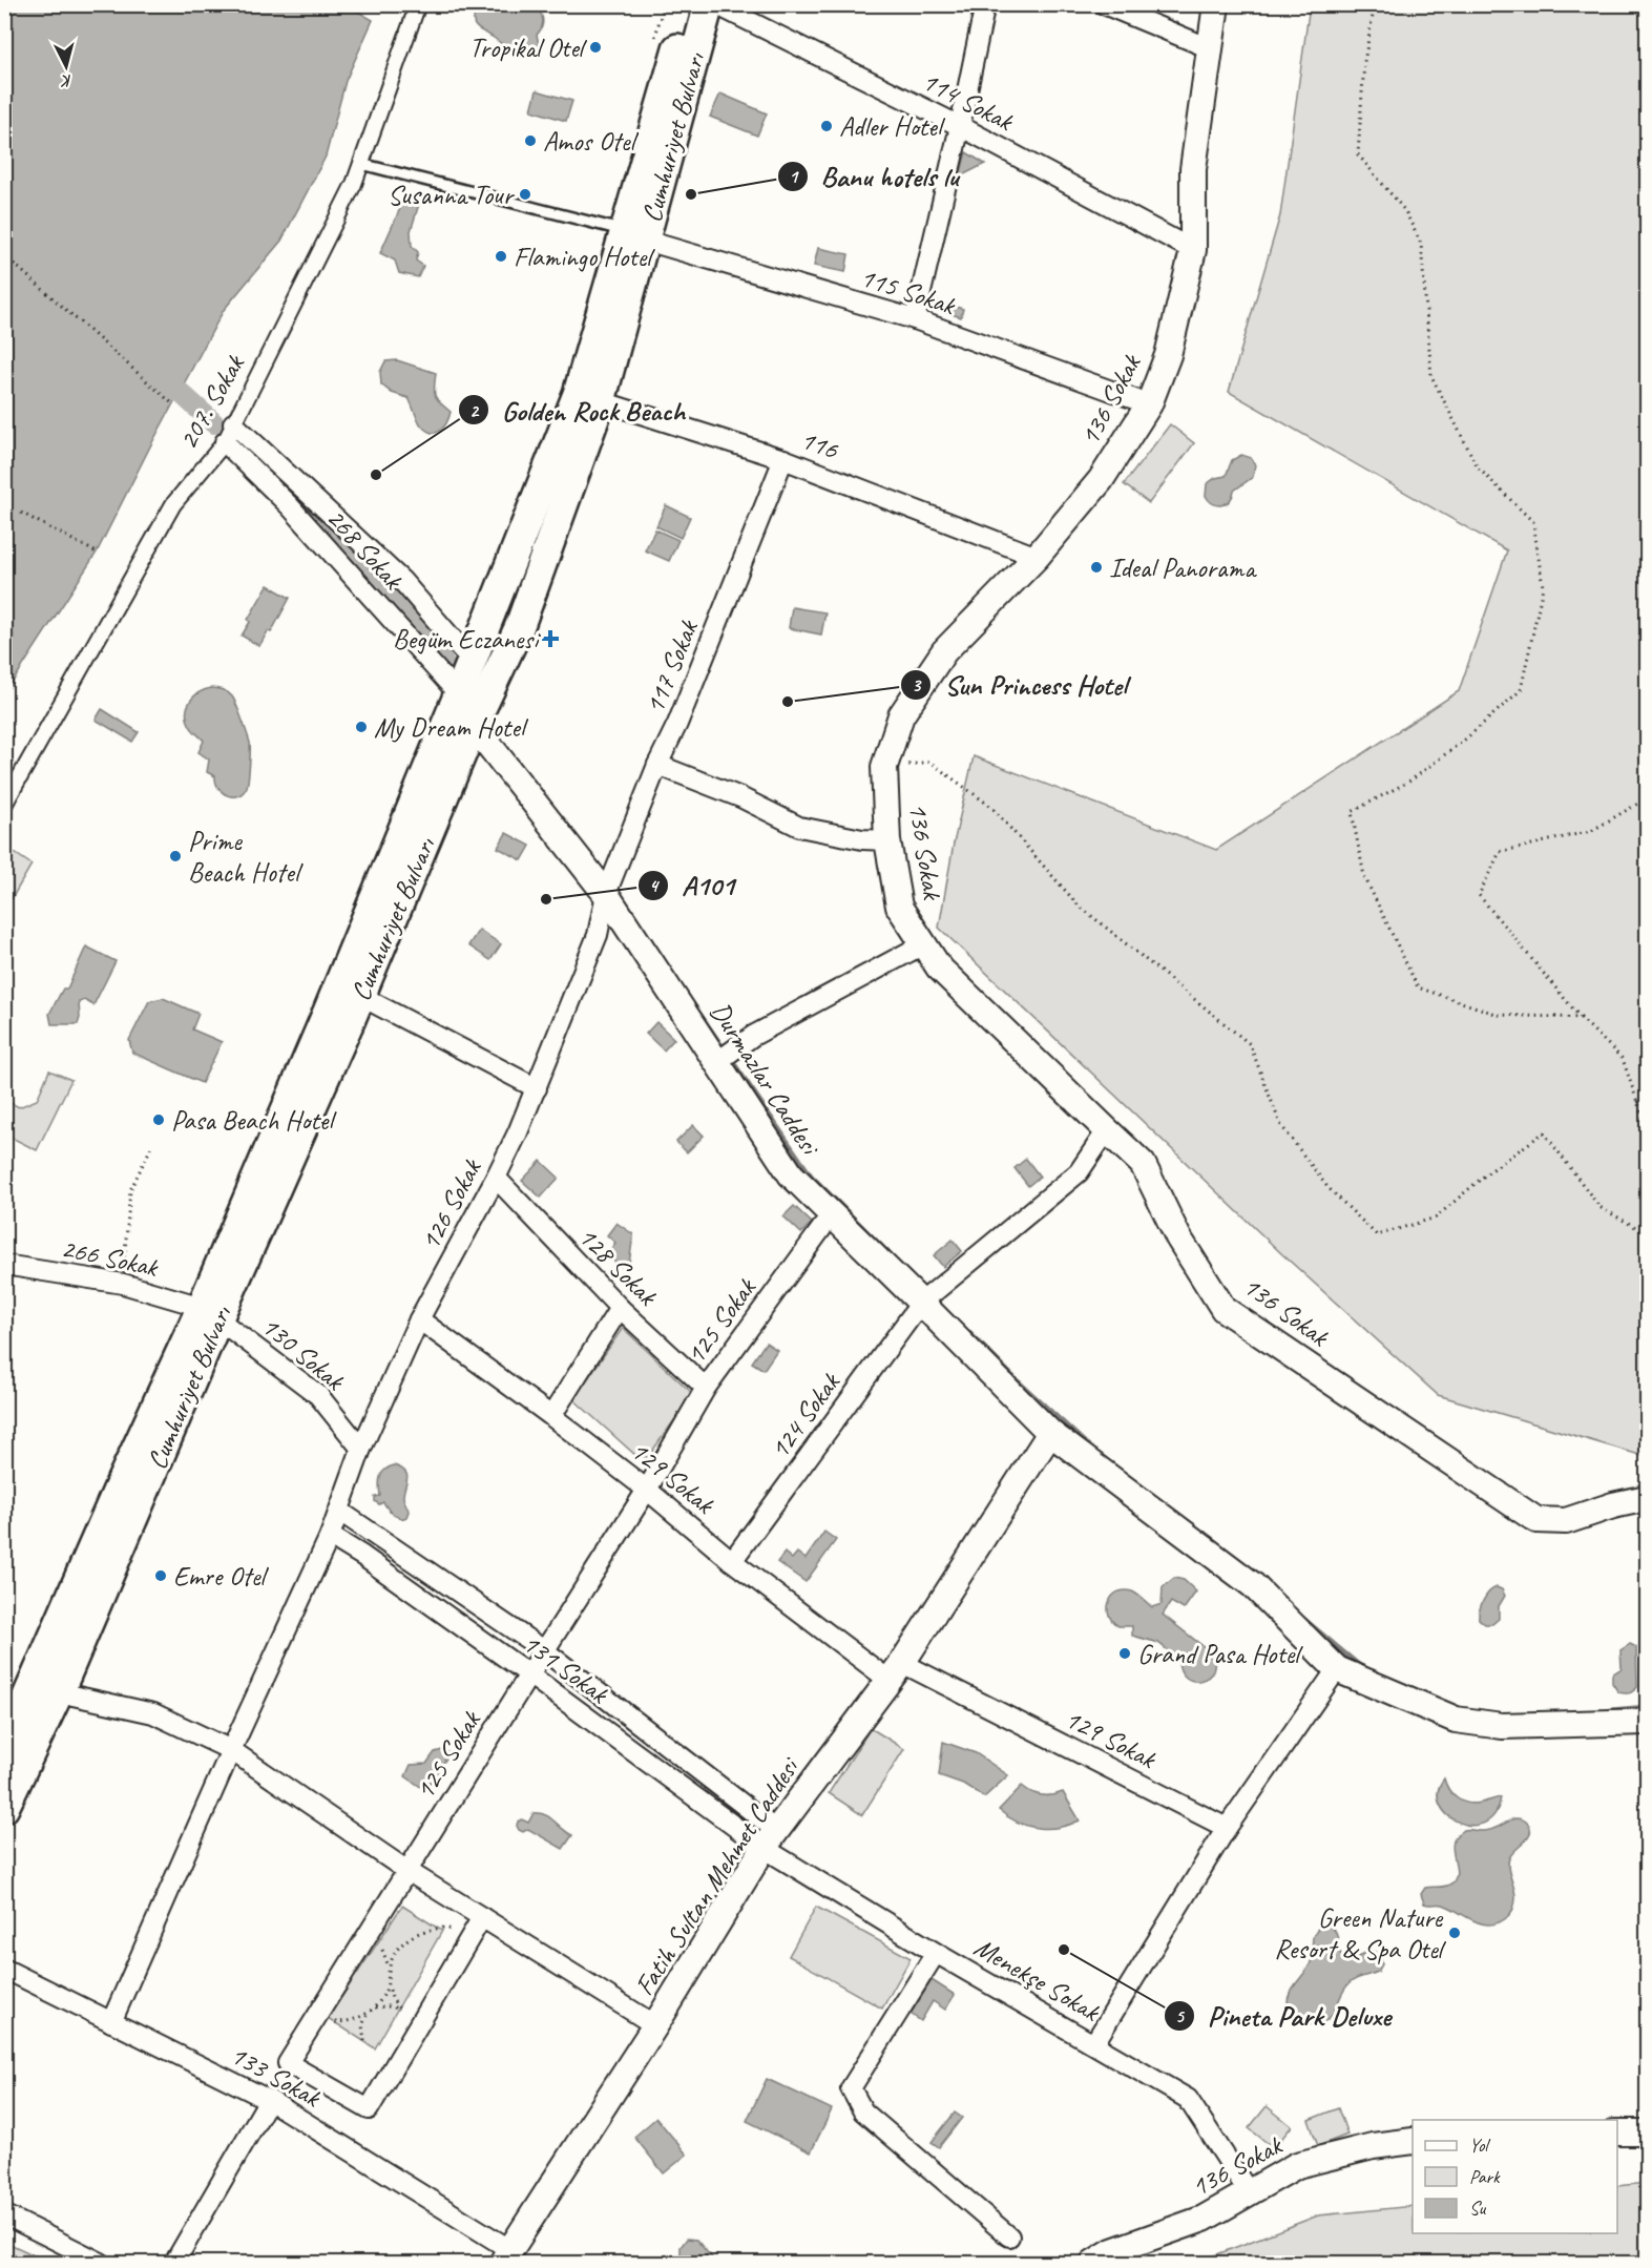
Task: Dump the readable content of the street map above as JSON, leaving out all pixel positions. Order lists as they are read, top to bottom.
{
  "streets": {
    "main road": ["Cumhuriyet Bulvarı"],
    "street": [
      "114 Sokak",
      "115 Sokak",
      "136 Sokak",
      "207. Sokak",
      "116",
      "268 Sokak",
      "117 Sokak",
      "Durmazlar Caddesi",
      "126 Sokak",
      "266 Sokak",
      "128 Sokak",
      "125 Sokak",
      "130 Sokak",
      "124 Sokak",
      "129 Sokak",
      "131 Sokak",
      "Fatih Sultan Mehmet Caddesi",
      "Menekşe Sokak",
      "133 Sokak"
    ]
  },
  "crossings": [
    ["114 Sokak", "136 Sokak"],
    ["Cumhuriyet Bulvarı", "115 Sokak"],
    ["Cumhuriyet Bulvarı", "116"],
    ["Cumhuriyet Bulvarı", "268 Sokak"],
    ["Cumhuriyet Bulvarı", "Durmazlar Caddesi"],
    ["Cumhuriyet Bulvarı", "266 Sokak"],
    ["Cumhuriyet Bulvarı", "130 Sokak"],
    ["115 Sokak", "136 Sokak"],
    ["136 Sokak", "116"],
    ["136 Sokak", "124 Sokak"],
    ["136 Sokak", "Menekşe Sokak"],
    ["207. Sokak", "268 Sokak"],
    ["116", "117 Sokak"],
    ["268 Sokak", "Durmazlar Caddesi"],
    ["117 Sokak", "Durmazlar Caddesi"],
    ["117 Sokak", "126 Sokak"],
    ["Durmazlar Caddesi", "126 Sokak"],
    ["Durmazlar Caddesi", "125 Sokak"],
    ["Durmazlar Caddesi", "124 Sokak"],
    ["Durmazlar Caddesi", "Fatih Sultan Mehmet Caddesi"],
    ["126 Sokak", "128 Sokak"],
    ["126 Sokak", "130 Sokak"],
    ["126 Sokak", "129 Sokak"],
    ["126 Sokak", "131 Sokak"],
    ["126 Sokak", "133 Sokak"],
    ["266 Sokak", "130 Sokak"],
    ["128 Sokak", "125 Sokak"],
    ["125 Sokak", "129 Sokak"],
    ["125 Sokak", "131 Sokak"],
    ["124 Sokak", "129 Sokak"],
    ["129 Sokak", "Fatih Sultan Mehmet Caddesi"],
    ["131 Sokak", "Fatih Sultan Mehmet Caddesi"],
    ["131 Sokak", "Menekşe Sokak"],
    ["Fatih Sultan Mehmet Caddesi", "Menekşe Sokak"],
    ["Fatih Sultan Mehmet Caddesi", "133 Sokak"]
  ],
  "places": {
    "other": [
      "Tropikal Otel",
      "Adler Hotel",
      "Amos Otel",
      "Susanna Tour",
      "Banu hotels lu",
      "Flamingo Hotel",
      "Golden Rock Beach",
      "Ideal Panorama",
      "Sun Princess Hotel",
      "My Dream Hotel",
      "Prime Beach Hotel",
      "A101",
      "Pasa Beach Hotel",
      "Emre Otel",
      "Grand Pasa Hotel",
      "Green Nature Resort & Spa Otel",
      "Pineta Park Deluxe"
    ],
    "health": ["Begüm Eczanesi"]
  },
  "legend": ["Yol", "Park", "Su"],
  "north": "bottom"
}
